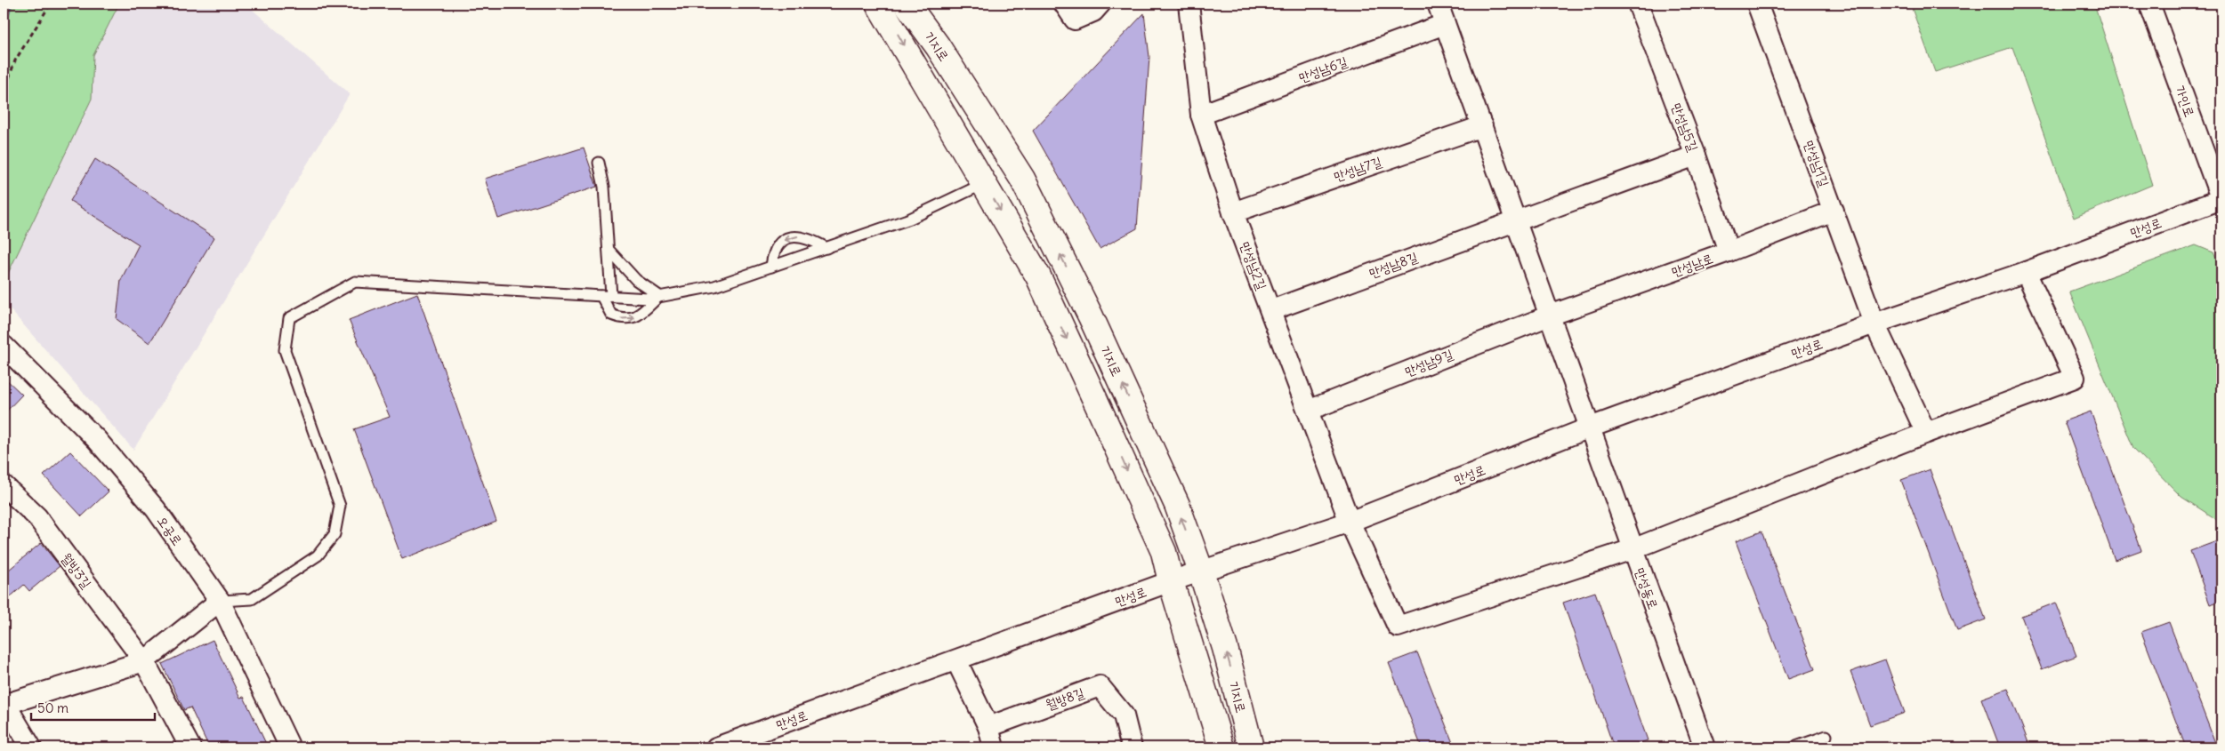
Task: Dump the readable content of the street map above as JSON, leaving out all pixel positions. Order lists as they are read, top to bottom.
{
  "streets": {
    "street": [
      "기지로",
      "만성남6길",
      "가인로",
      "만성남5길",
      "만성남1길",
      "만성남7길",
      "만성로",
      "만성남8길",
      "만성남로",
      "만성남2길",
      "만성남9길",
      "오공로",
      "월방3길",
      "만성동로",
      "월방8길"
    ]
  },
  "crossings": [
    ["기지로", "만성로"],
    ["만성남6길", "만성남2길"],
    ["가인로", "만성로"],
    ["만성남5길", "만성남로"],
    ["만성남1길", "만성로"],
    ["만성남1길", "만성남로"],
    ["만성남7길", "만성남2길"],
    ["만성로", "만성남2길"],
    ["만성로", "만성동로"],
    ["만성남8길", "만성남2길"],
    ["만성남로", "만성남9길"],
    ["만성남2길", "만성남9길"],
    ["만성남2길", "만성동로"]
  ],
  "scale_bar": "50 m"
}
